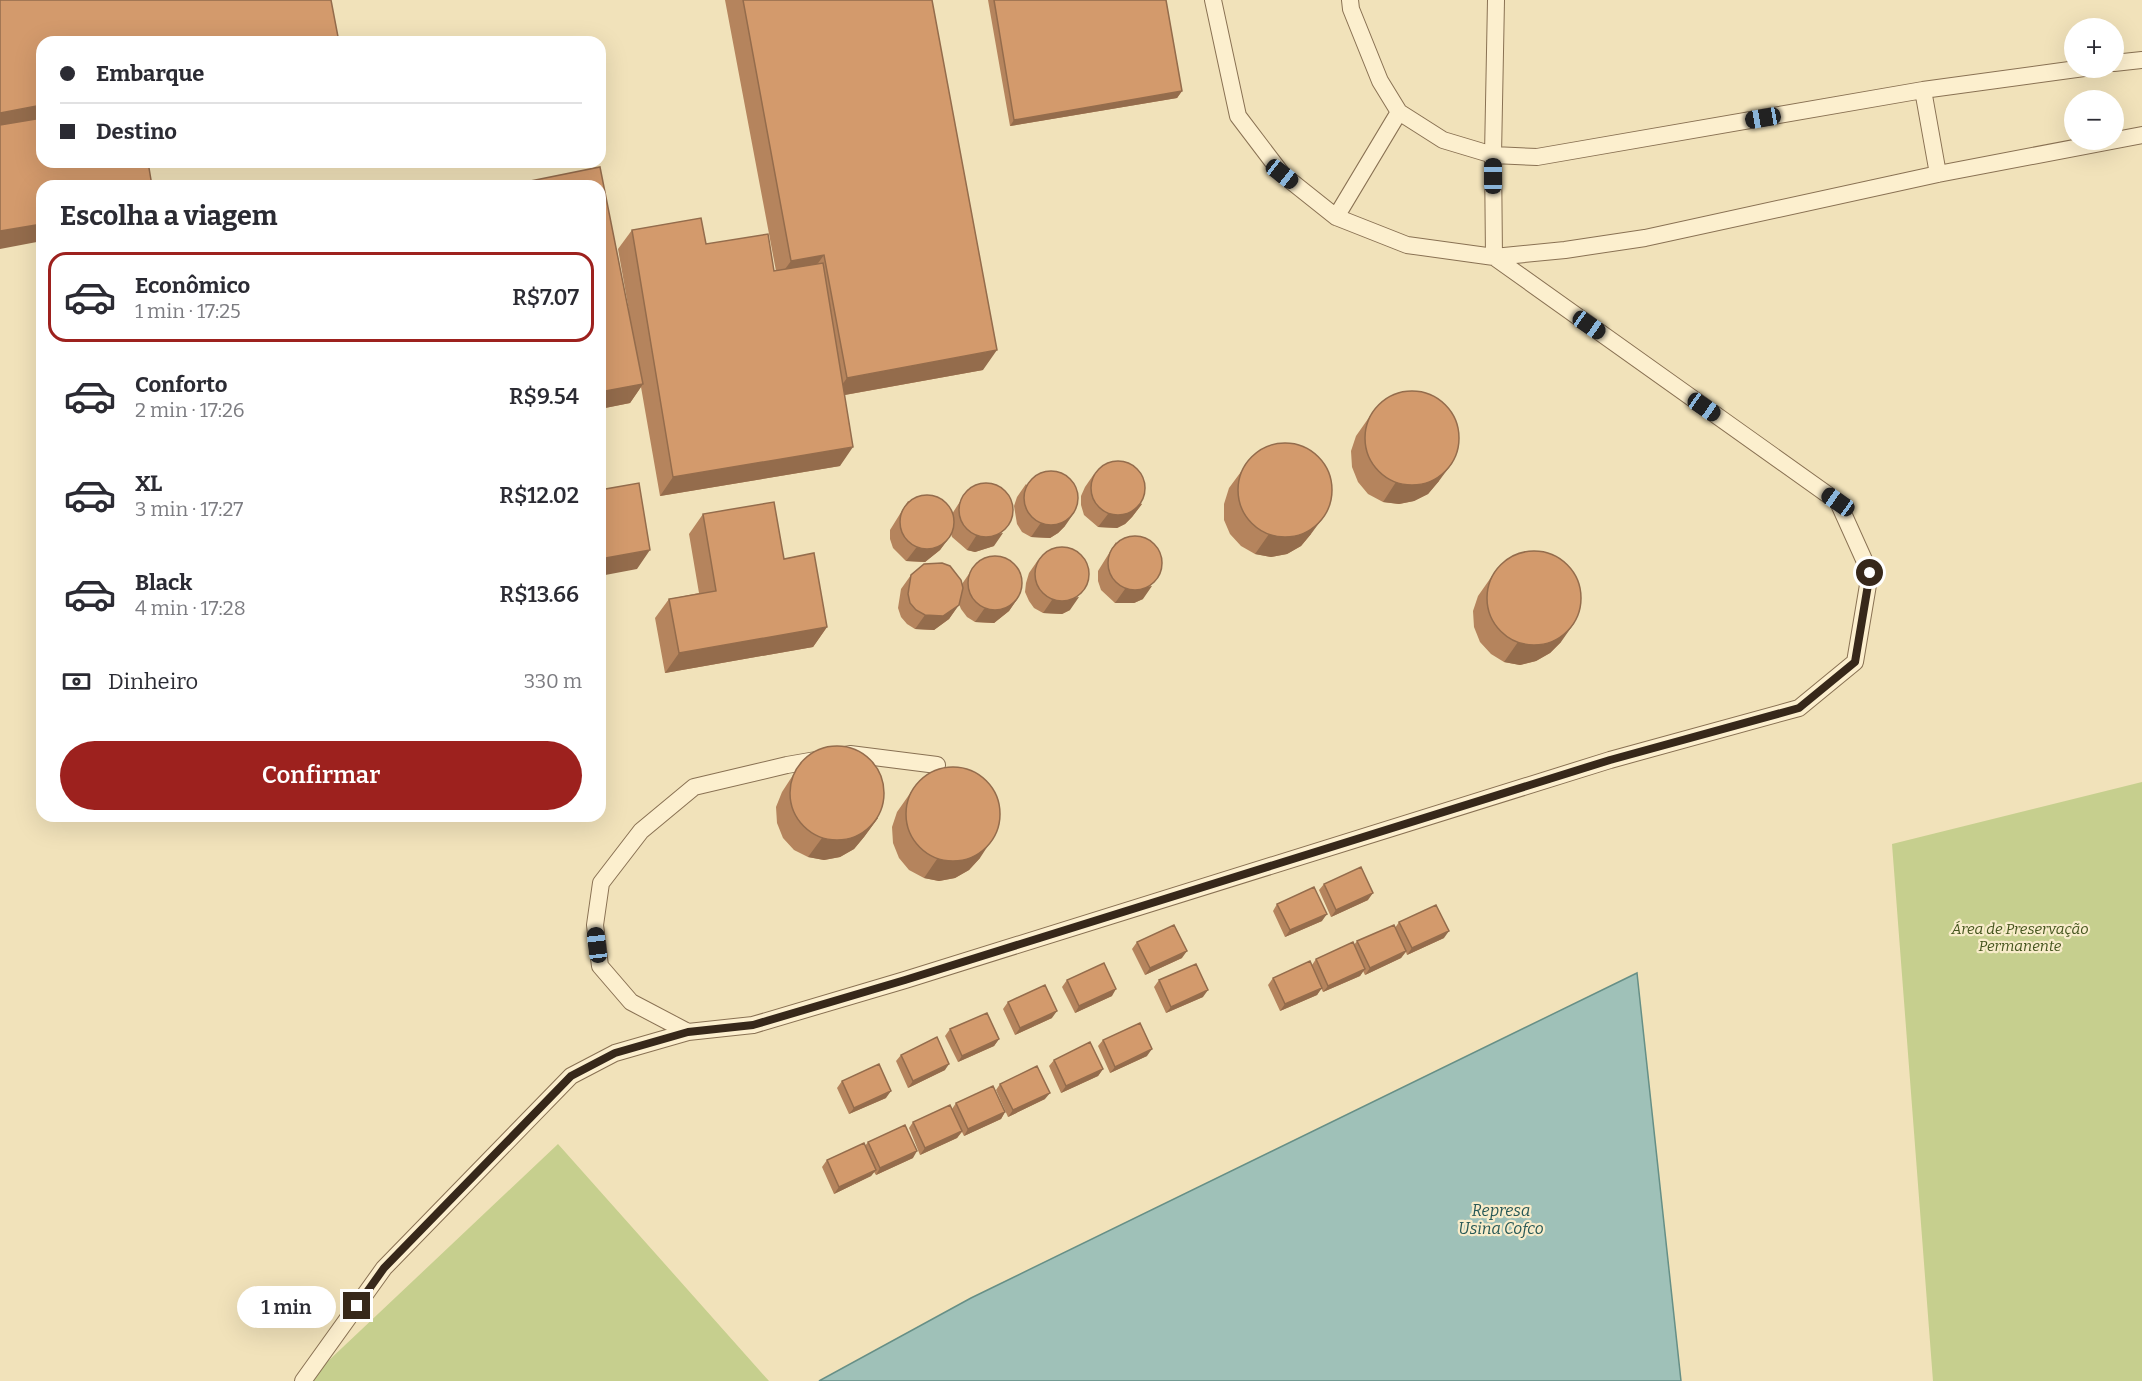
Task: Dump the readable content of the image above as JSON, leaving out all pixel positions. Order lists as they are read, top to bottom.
{
  "water": ["Represa Usina Cofco"],
  "parks": ["Área de Preservação Permanente"],
  "page": {
    "map_buttons": ["+", "−"],
    "banner": ["Embarque", "Destino"],
    "heading": "Escolha a viagem",
    "list": [
      {
        "name": "Econômico",
        "note": "1 min · 17:25",
        "value": "R$7.07"
      },
      {
        "name": "Conforto",
        "note": "2 min · 17:26",
        "value": "R$9.54"
      },
      {
        "name": "XL",
        "note": "3 min · 17:27",
        "value": "R$12.02"
      },
      {
        "name": "Black",
        "note": "4 min · 17:28",
        "value": "R$13.66"
      }
    ],
    "pay": ["Dinheiro", "330 m"],
    "buttons": "Confirmar",
    "bubble": "1 min"
  }
}
